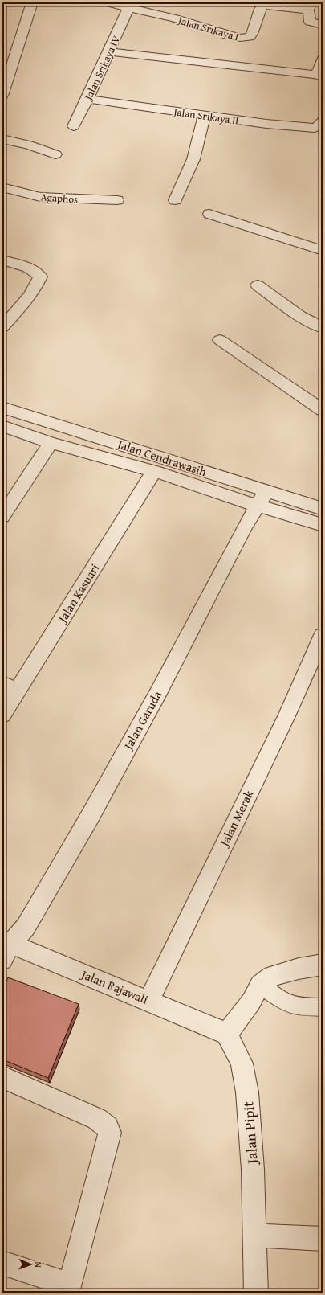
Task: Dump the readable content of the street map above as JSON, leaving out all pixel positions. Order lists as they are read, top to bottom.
{
  "streets": {
    "street": [
      "Jalan Srikaya I",
      "Jalan Srikaya IV",
      "Jalan Srikaya II",
      "Agaphos",
      "Jalan Cendrawasih",
      "Jalan Kasuari",
      "Jalan Garuda",
      "Jalan Merak",
      "Jalan Rajawali",
      "Jalan Pipit"
    ]
  },
  "crossings": [
    ["Jalan Srikaya I", "Jalan Srikaya IV"],
    ["Jalan Srikaya IV", "Jalan Srikaya II"],
    ["Jalan Cendrawasih", "Jalan Kasuari"],
    ["Jalan Cendrawasih", "Jalan Garuda"],
    ["Jalan Garuda", "Jalan Rajawali"],
    ["Jalan Merak", "Jalan Rajawali"],
    ["Jalan Rajawali", "Jalan Pipit"]
  ],
  "north": "right"
}
